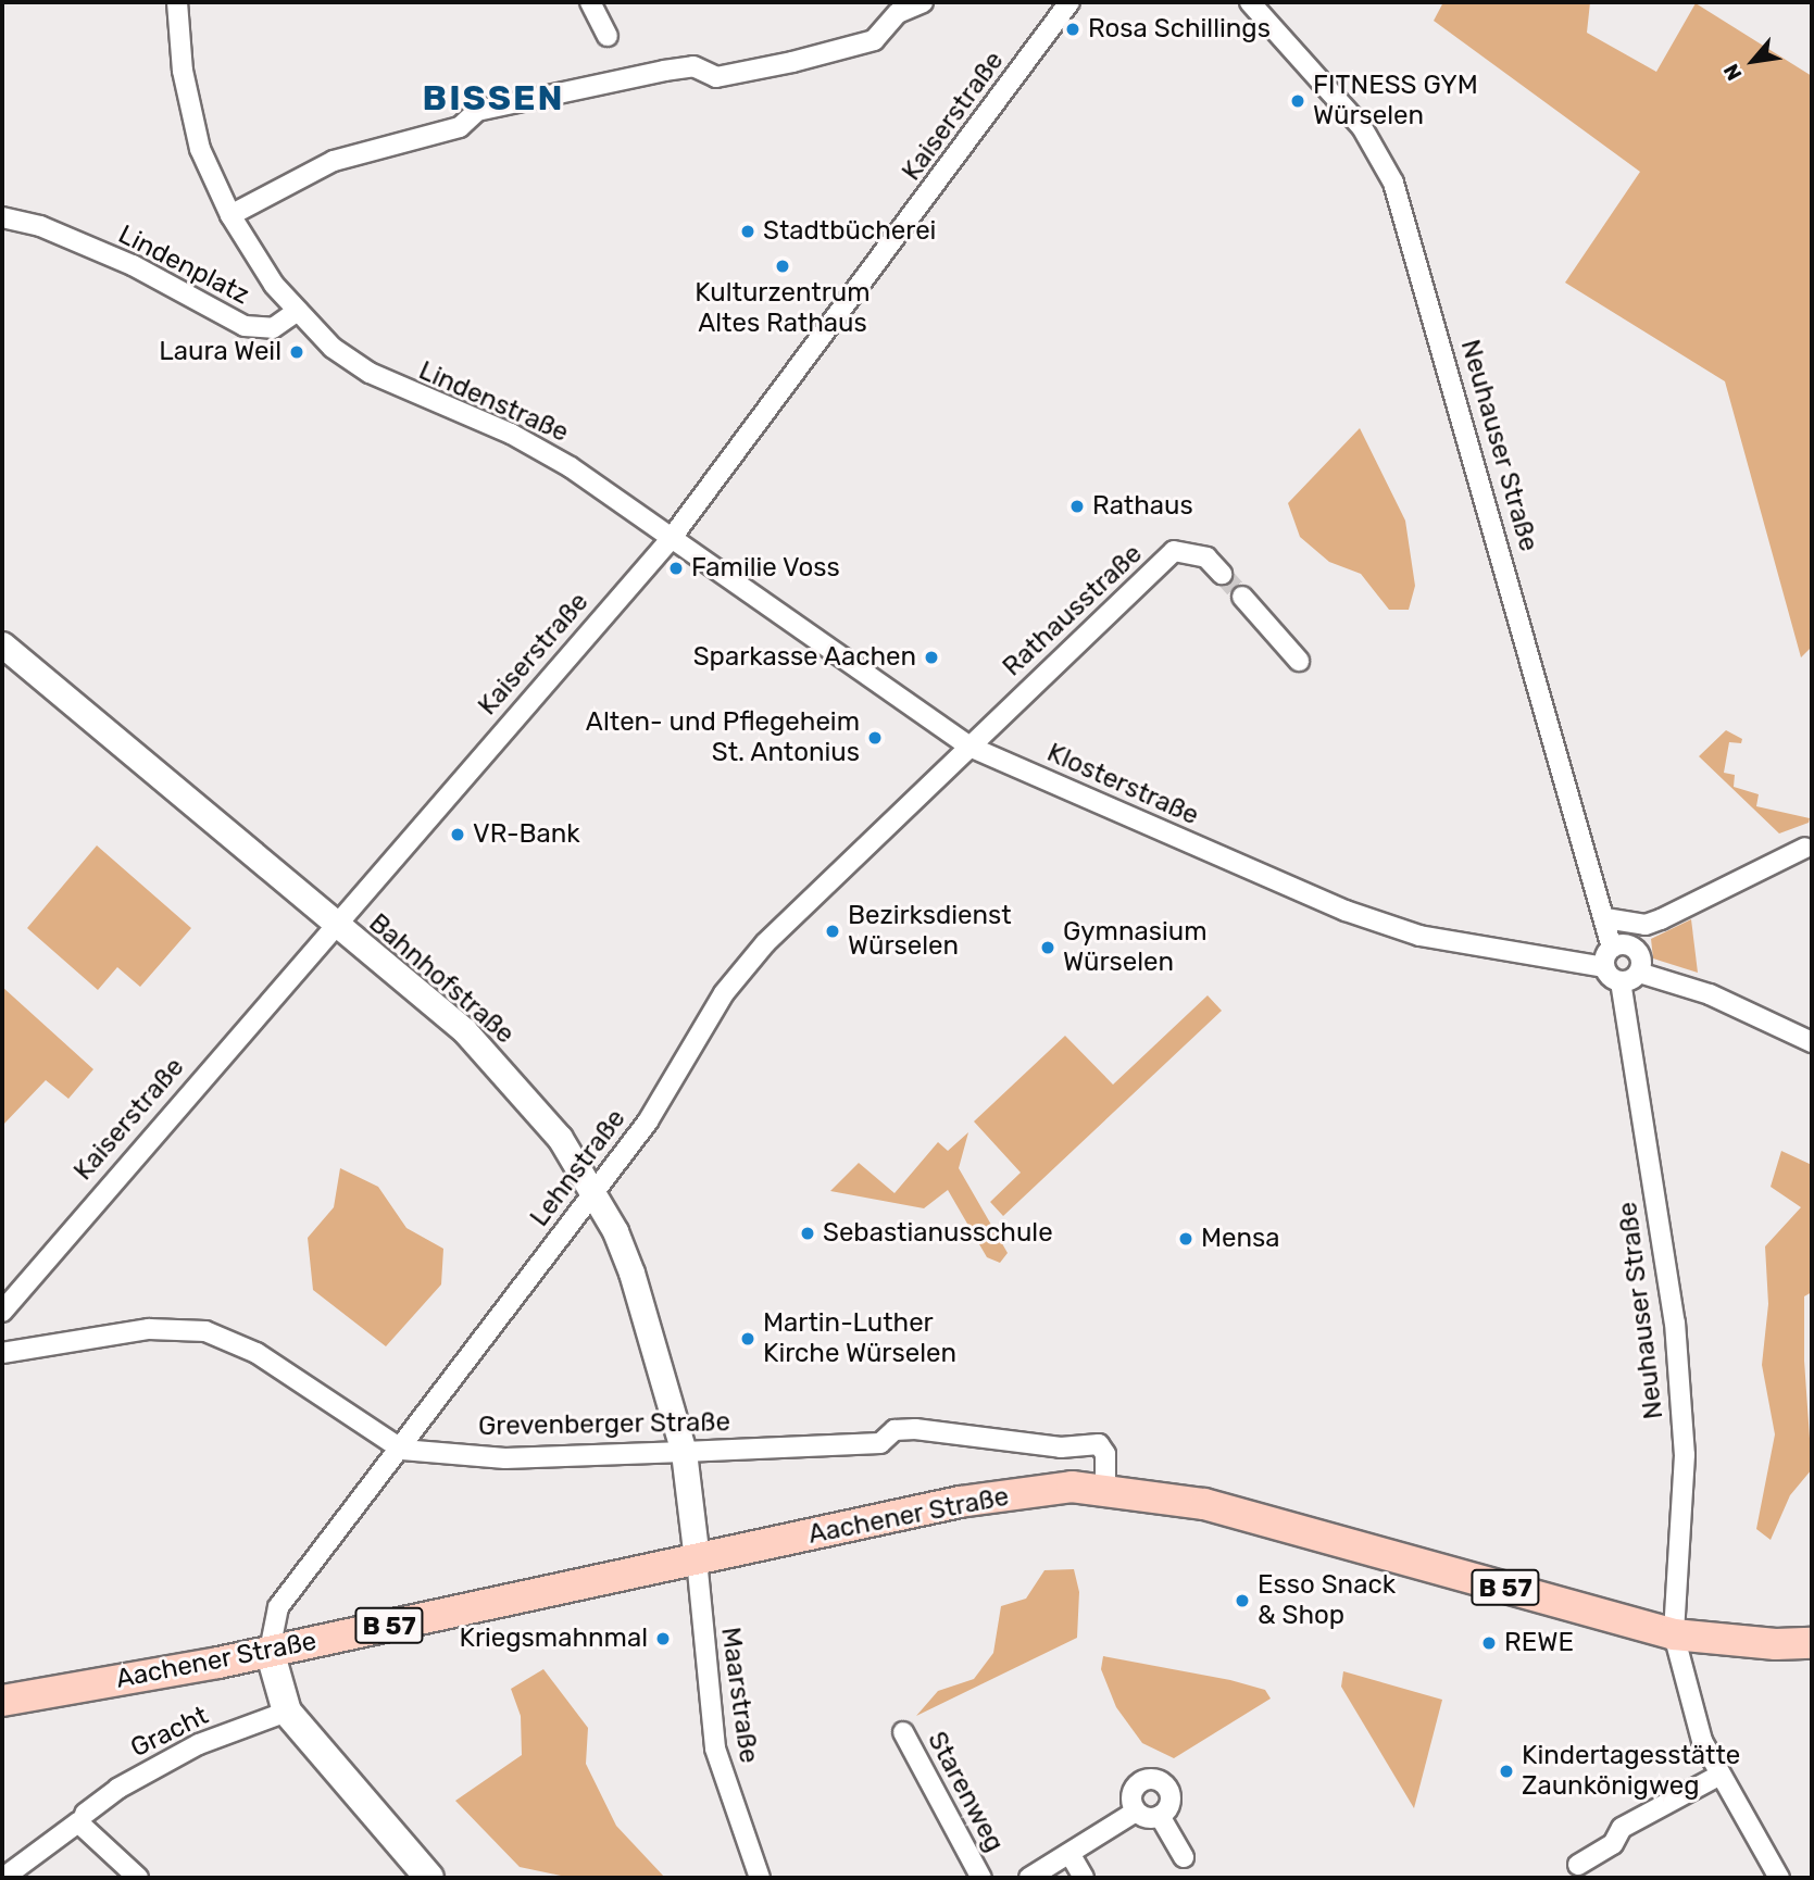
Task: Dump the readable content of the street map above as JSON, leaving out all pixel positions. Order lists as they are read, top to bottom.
{
  "streets": {
    "main road": ["Aachener Straße", "B 57"],
    "street": [
      "Kaiserstraße",
      "Lindenplatz",
      "Lindenstraße",
      "Neuhauser Straße",
      "Rathausstraße",
      "Klosterstraße",
      "Bahnhofstraße",
      "Lehnstraße",
      "Grevenberger Straße",
      "Maarstraße",
      "Gracht",
      "Starenweg"
    ]
  },
  "crossings": [
    ["Kaiserstraße", "Lindenstraße"],
    ["Kaiserstraße", "Klosterstraße"],
    ["Kaiserstraße", "Bahnhofstraße"],
    ["Lindenplatz", "Lindenstraße"],
    ["Lindenstraße", "Klosterstraße"],
    ["Neuhauser Straße", "Klosterstraße"],
    ["Neuhauser Straße", "Aachener Straße"],
    ["Rathausstraße", "Klosterstraße"],
    ["Rathausstraße", "Lehnstraße"],
    ["Klosterstraße", "Lehnstraße"],
    ["Bahnhofstraße", "Lehnstraße"],
    ["Bahnhofstraße", "Grevenberger Straße"],
    ["Bahnhofstraße", "Aachener Straße"],
    ["Bahnhofstraße", "Maarstraße"],
    ["Lehnstraße", "Grevenberger Straße"],
    ["Lehnstraße", "Aachener Straße"],
    ["Grevenberger Straße", "Aachener Straße"],
    ["Aachener Straße", "Maarstraße"]
  ],
  "districts": ["BISSEN"],
  "places": [
    "Rosa Schillings",
    "FITNESS GYM Würselen",
    "Stadtbücherei",
    "Kulturzentrum Altes Rathaus",
    "Laura Weil",
    "Rathaus",
    "Familie Voss",
    "Sparkasse Aachen",
    "Alten- und Pflegeheim St. Antonius",
    "VR-Bank",
    "Bezirksdienst Würselen",
    "Gymnasium Würselen",
    "Sebastianusschule",
    "Mensa",
    "Martin-Luther Kirche Würselen",
    "Esso Snack & Shop",
    "Kriegsmahnmal",
    "REWE",
    "Kindertagesstätte Zaunkönigweg"
  ],
  "north": "bottom left"
}
